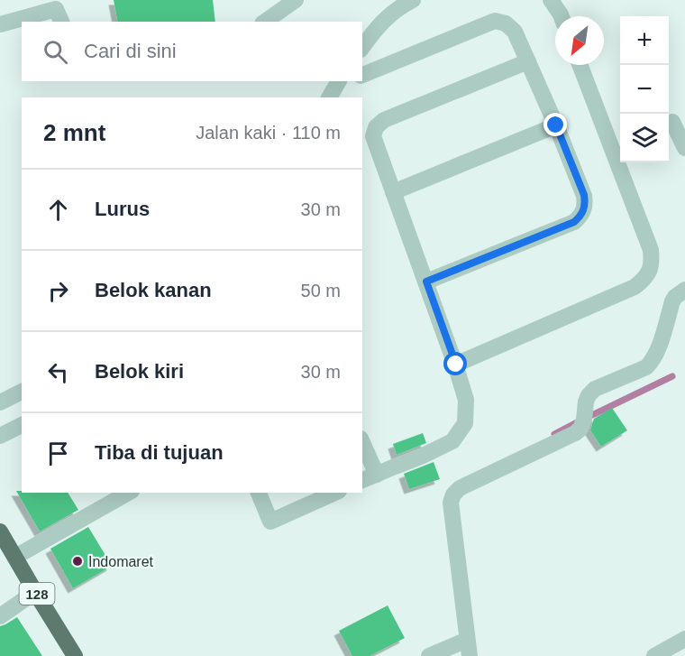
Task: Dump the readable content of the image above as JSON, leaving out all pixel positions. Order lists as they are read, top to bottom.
{
  "streets": {
    "main road": ["128"]
  },
  "places": ["Indomaret"],
  "north": "bottom left",
  "page": {
    "map_buttons": ["+", "−"],
    "search": "Cari di sini",
    "heading": ["2 mnt", "Jalan kaki · 110 m"],
    "list": [
      ["Lurus", "30 m"],
      ["Belok kanan", "50 m"],
      ["Belok kiri", "30 m"],
      "Tiba di tujuan"
    ]
  }
}
